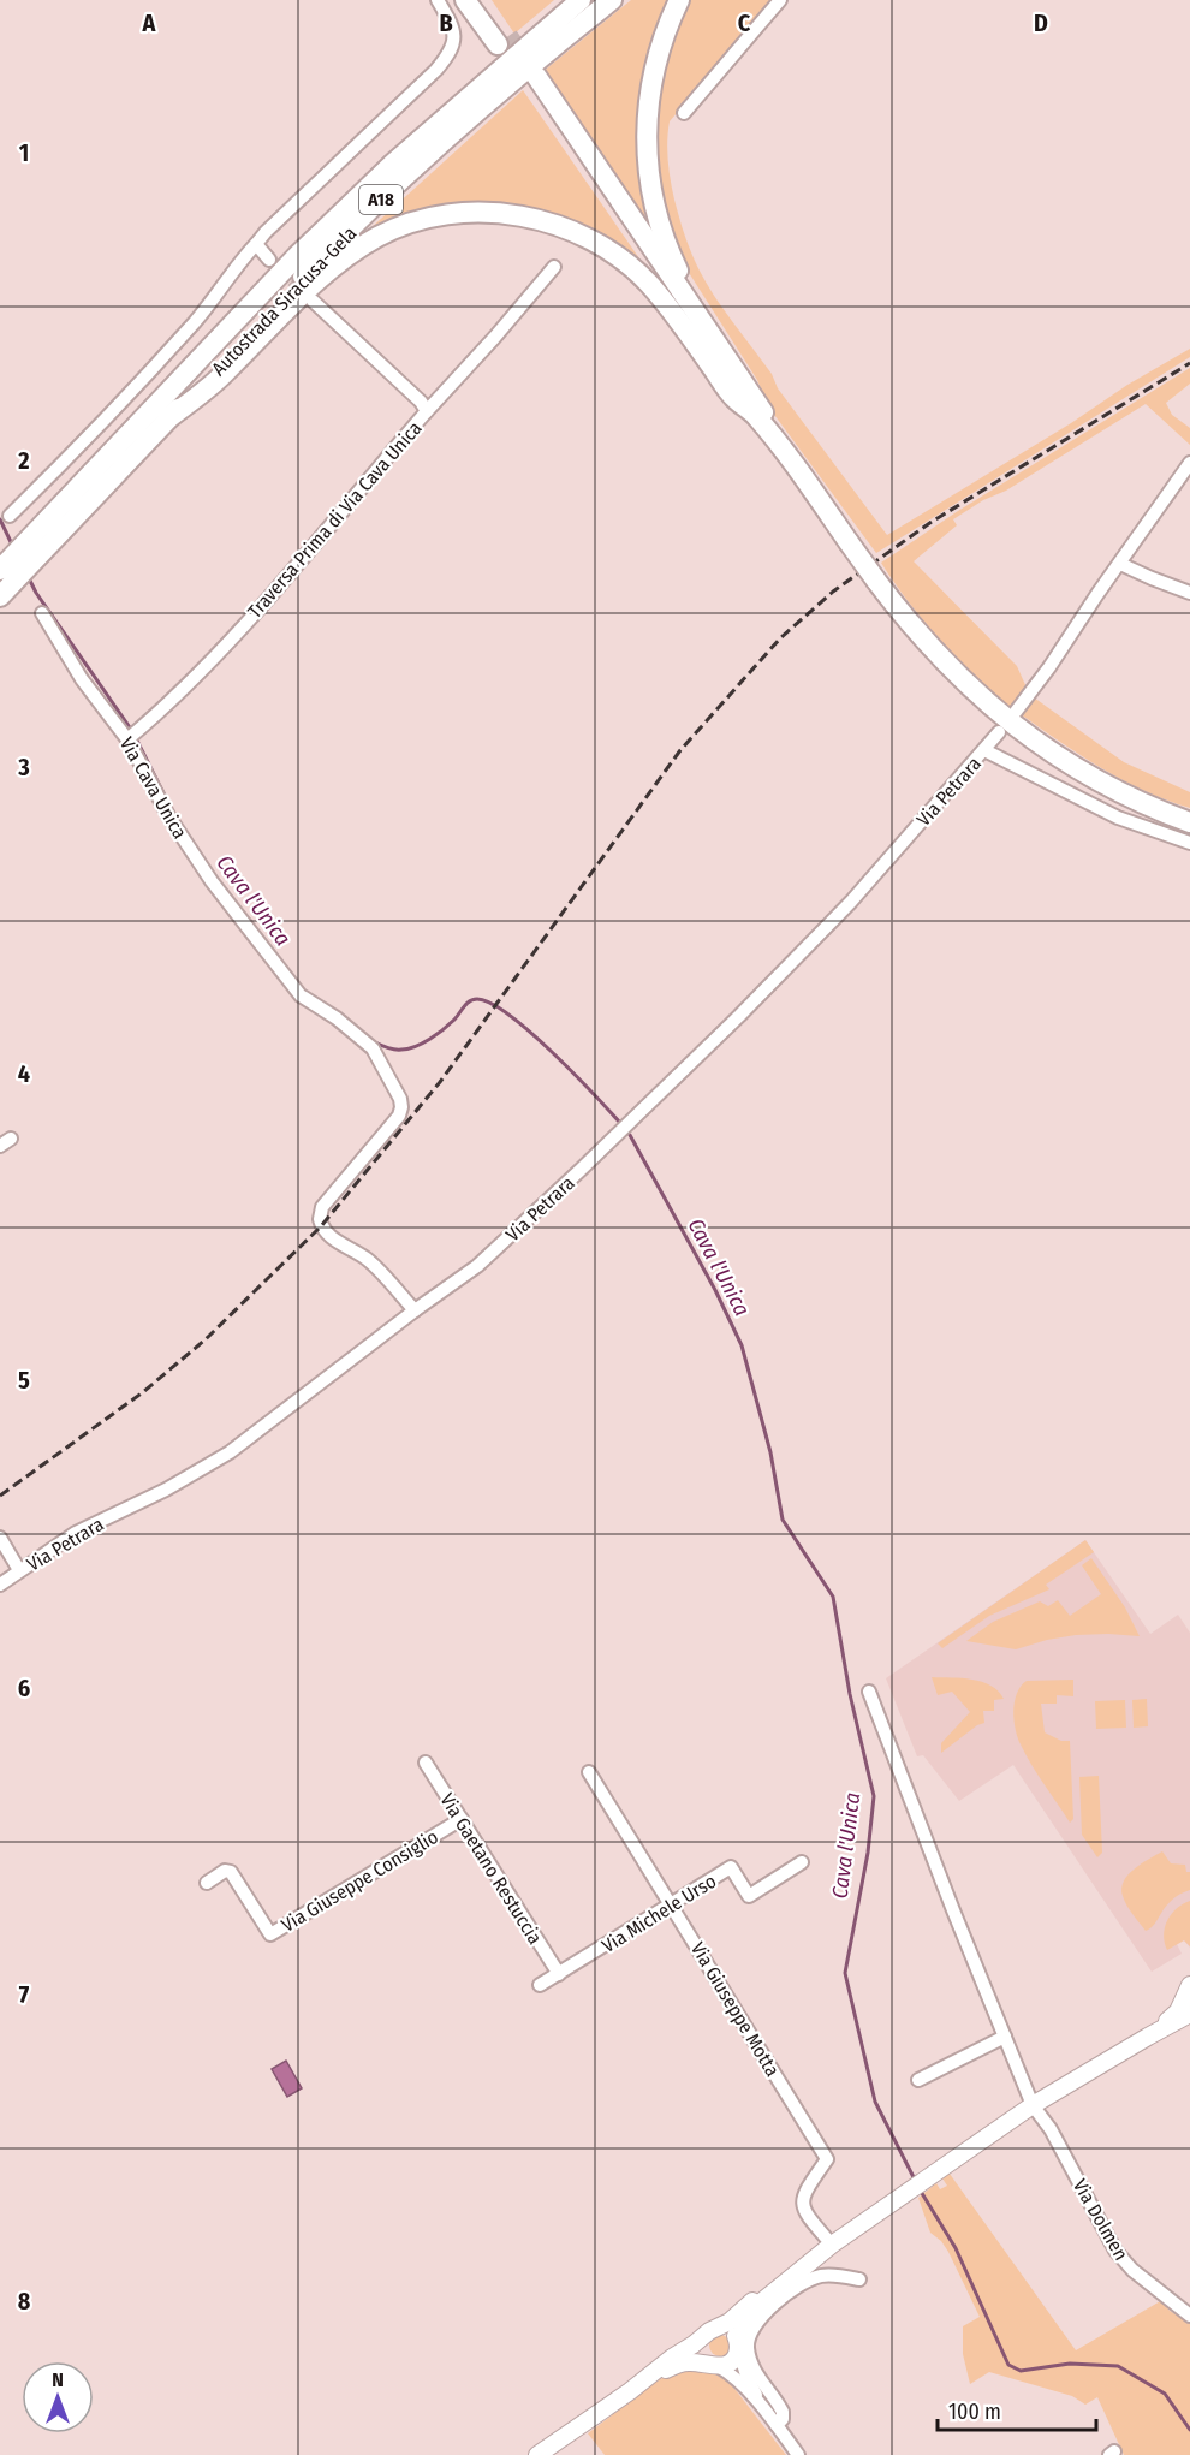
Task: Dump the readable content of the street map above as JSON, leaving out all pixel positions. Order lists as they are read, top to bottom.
{
  "streets": {
    "highway": ["A18", "Autostrada Siracusa-Gela"],
    "street": [
      "Traversa Prima di Via Cava Unica",
      "Via Cava Unica",
      "Via Petrara",
      "Via Gaetano Restuccia",
      "Via Giuseppe Consiglio",
      "Via Michele Urso",
      "Via Giuseppe Motta",
      "Via Dolmen"
    ]
  },
  "crossings": [
    ["Traversa Prima di Via Cava Unica", "Via Cava Unica"],
    ["Via Cava Unica", "Via Petrara"],
    ["Via Gaetano Restuccia", "Via Giuseppe Consiglio"],
    ["Via Gaetano Restuccia", "Via Michele Urso"],
    ["Via Michele Urso", "Via Giuseppe Motta"]
  ],
  "water": ["Cava l'Unica"],
  "scale_bar": "100 m",
  "north": "top",
  "grid": {
    "columns": [
      "A",
      "B",
      "C",
      "D"
    ],
    "rows": [
      "1",
      "2",
      "3",
      "4",
      "5",
      "6",
      "7",
      "8"
    ]
  }
}
